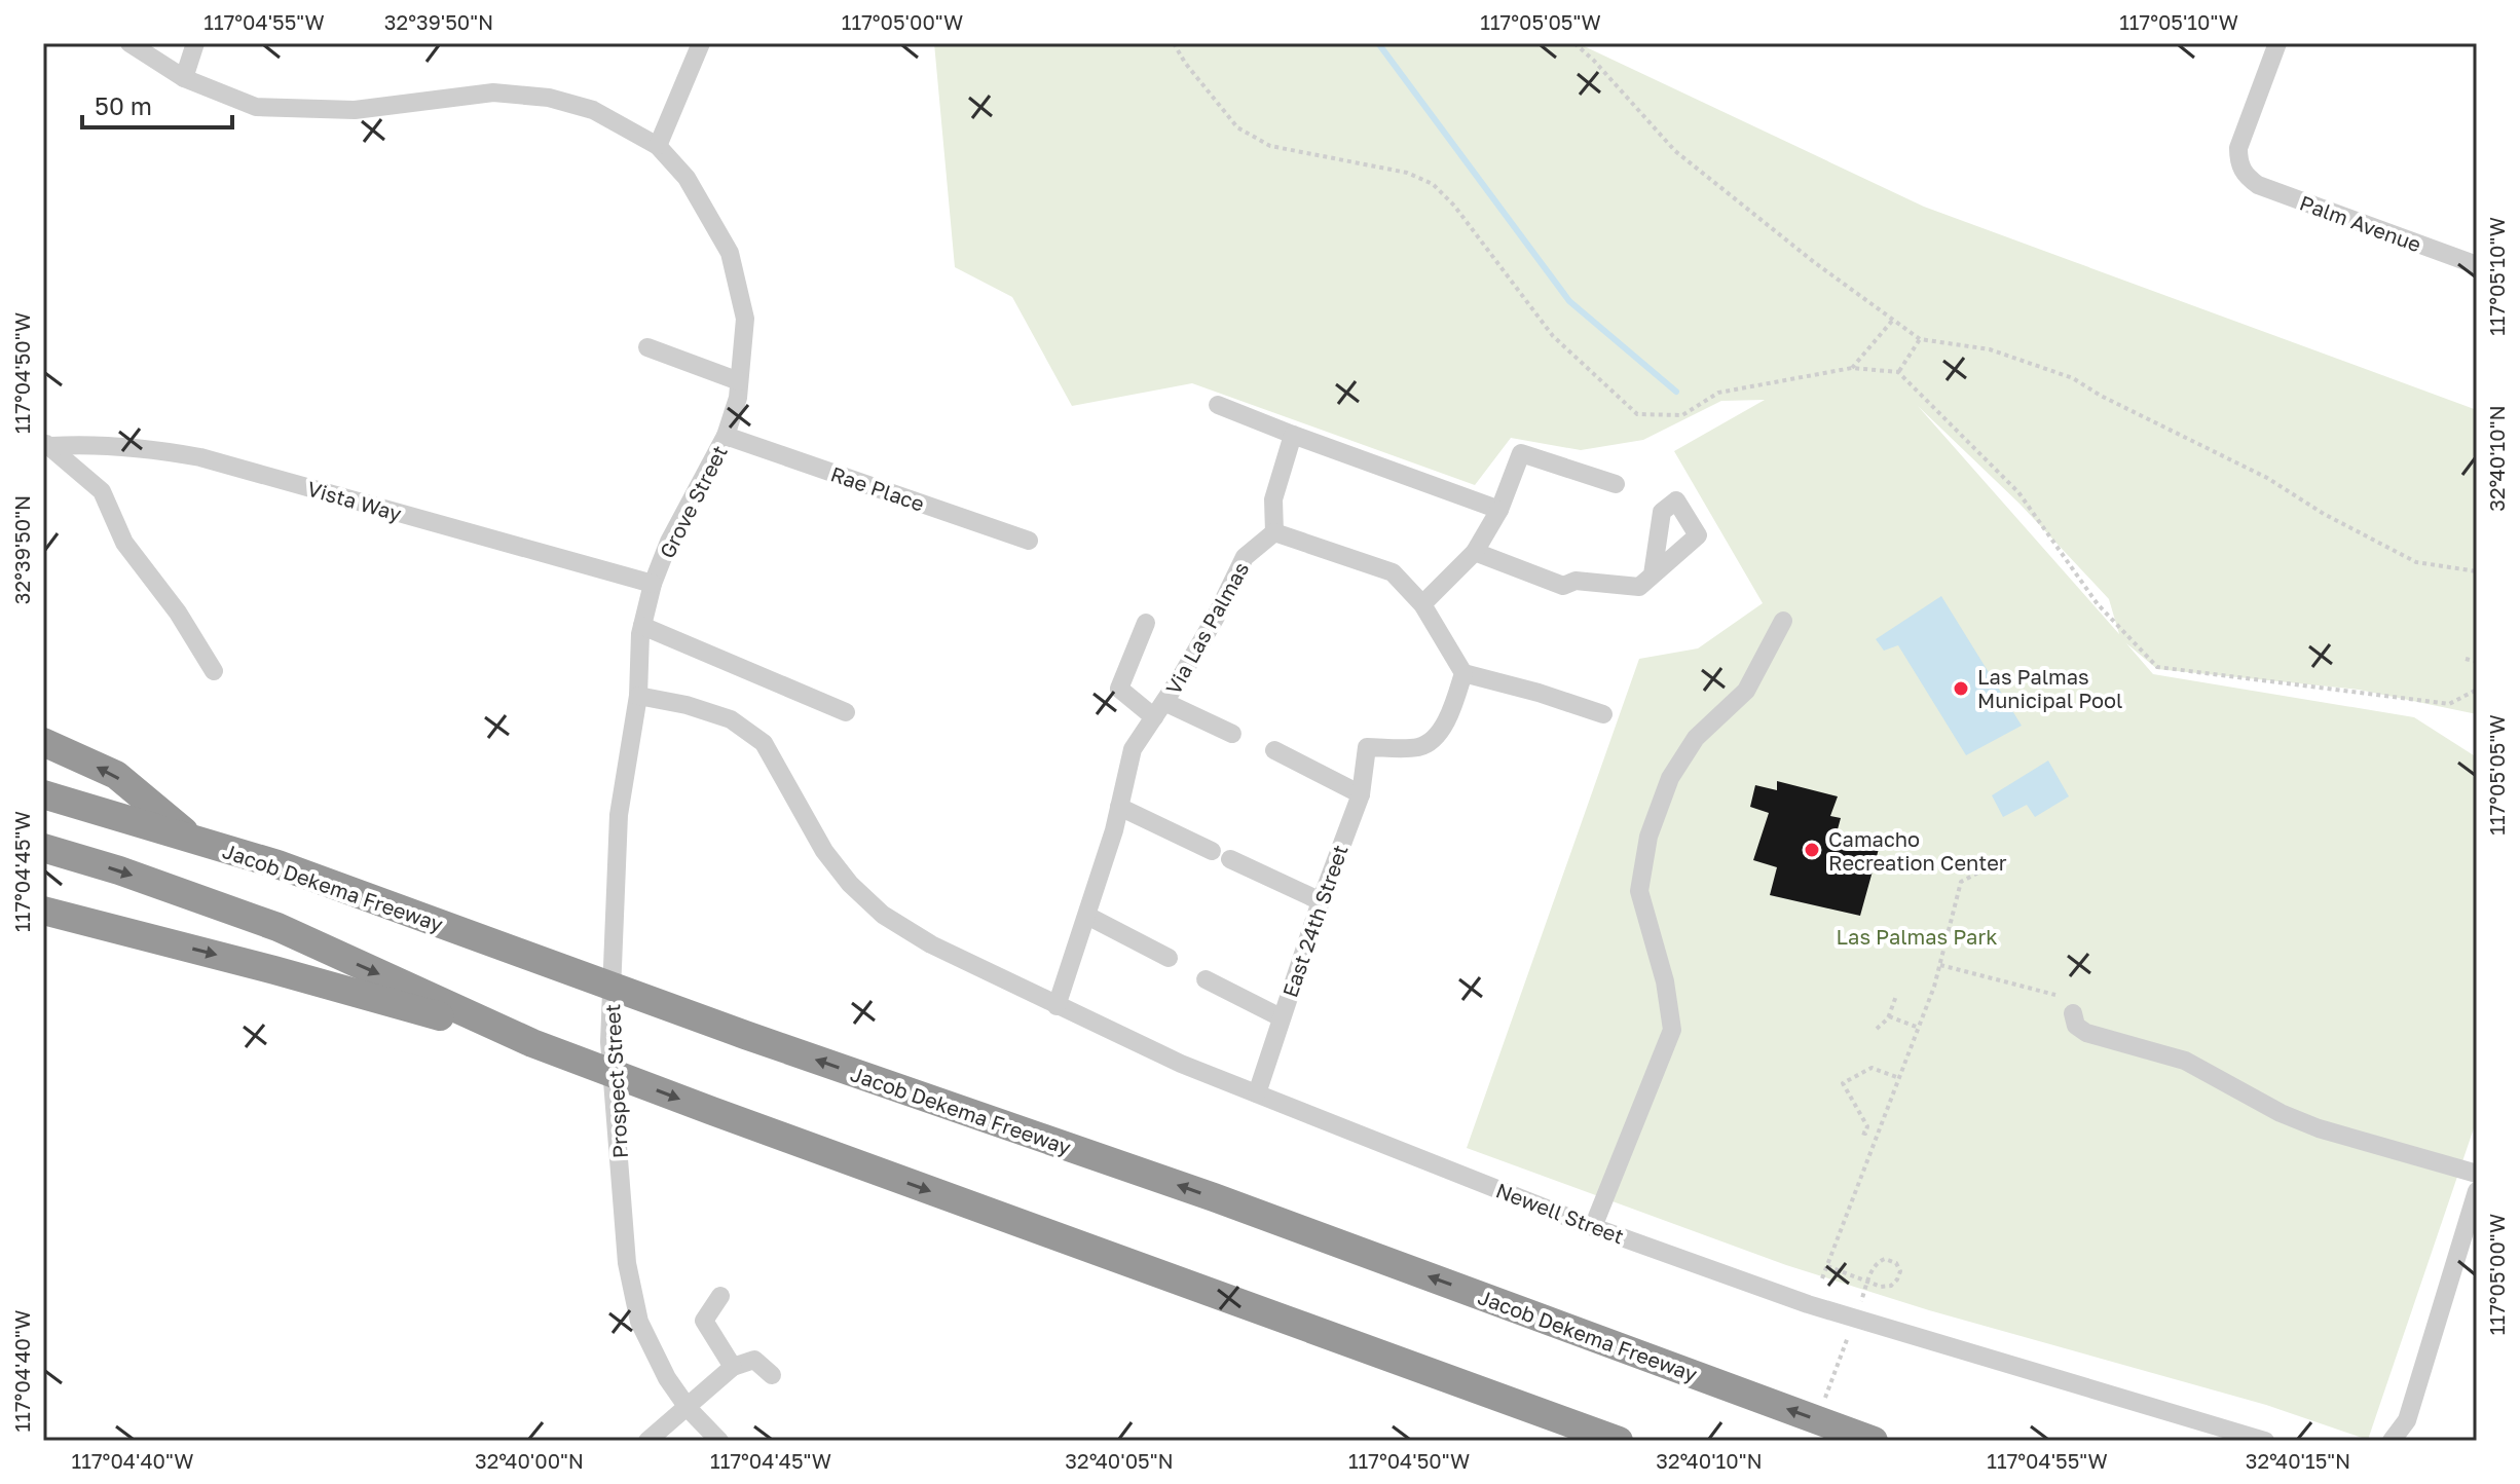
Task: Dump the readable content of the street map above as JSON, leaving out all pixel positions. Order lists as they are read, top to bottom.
{
  "streets": {
    "highway": ["Jacob Dekema Freeway"],
    "street": [
      "Palm Avenue",
      "Rae Place",
      "Vista Way",
      "Grove Street",
      "Via Las Palmas",
      "East 24th Street",
      "Prospect Street",
      "Newell Street"
    ]
  },
  "crossings": [
    ["Rae Place", "Grove Street"],
    ["Vista Way", "Grove Street"],
    ["Grove Street", "Prospect Street"],
    ["Grove Street", "Newell Street"],
    ["Via Las Palmas", "Newell Street"],
    ["East 24th Street", "Newell Street"],
    ["Prospect Street", "Newell Street"]
  ],
  "parks": ["Las Palmas Park"],
  "places": ["Las Palmas Municipal Pool", "Camacho Recreation Center"],
  "scale_bar": "50 m",
  "coordinates": [
    "117°04'55\"W",
    "32°39'50\"N",
    "117°05'00\"W",
    "117°05'05\"W",
    "117°05'10\"W",
    "117°04'50\"W",
    "32°40'10\"N",
    "117°04'45\"W",
    "117°04'40\"W",
    "32°40'00\"N",
    "32°40'05\"N",
    "32°40'15\"N"
  ]
}
